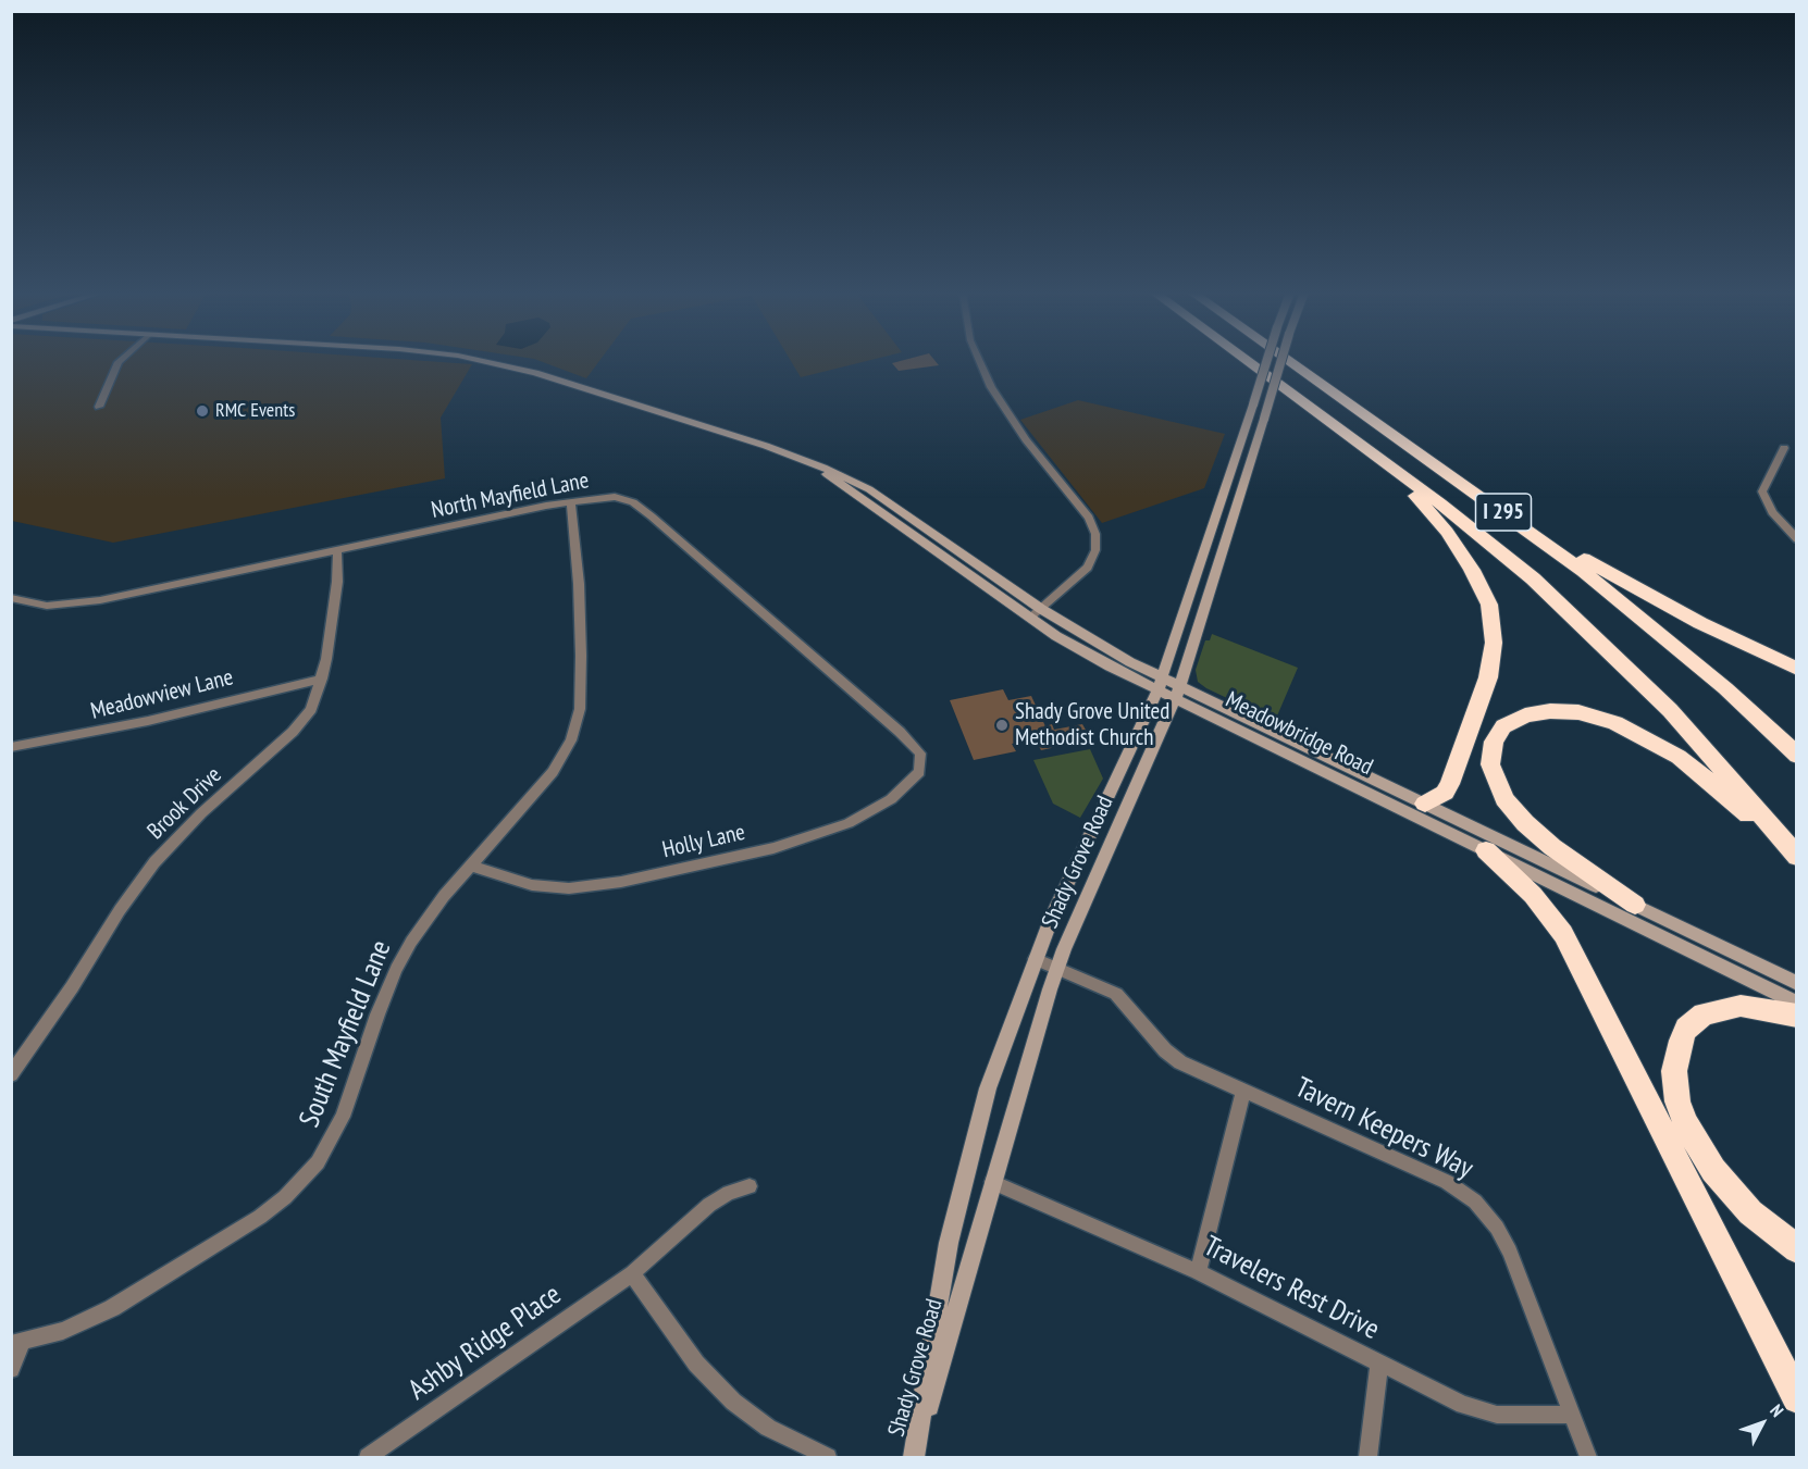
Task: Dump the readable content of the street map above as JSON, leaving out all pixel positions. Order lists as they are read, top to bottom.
{
  "streets": {
    "highway": ["I 295"],
    "main road": ["Meadowbridge Road", "Shady Grove Road"],
    "street": [
      "North Mayfield Lane",
      "Meadowview Lane",
      "Brook Drive",
      "Holly Lane",
      "South Mayfield Lane",
      "Tavern Keepers Way",
      "Travelers Rest Drive",
      "Ashby Ridge Place"
    ]
  },
  "crossings": [
    ["North Mayfield Lane", "Brook Drive"],
    ["North Mayfield Lane", "Holly Lane"],
    ["North Mayfield Lane", "South Mayfield Lane"],
    ["Meadowview Lane", "Brook Drive"],
    ["Meadowbridge Road", "Shady Grove Road"],
    ["Holly Lane", "South Mayfield Lane"],
    ["Shady Grove Road", "Tavern Keepers Way"],
    ["Shady Grove Road", "Travelers Rest Drive"],
    ["Tavern Keepers Way", "Travelers Rest Drive"]
  ],
  "places": ["RMC Events", "Shady Grove United Methodist Church"],
  "north": "top right"
}
